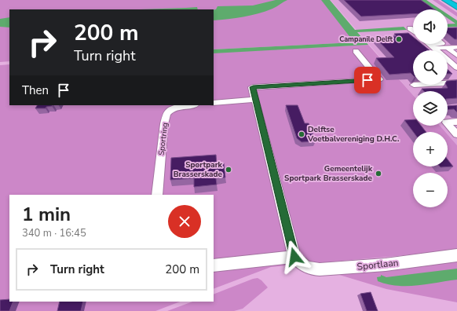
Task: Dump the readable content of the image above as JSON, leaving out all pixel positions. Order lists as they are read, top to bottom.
{
  "streets": {
    "street": ["Sportring", "Sportlaan"]
  },
  "places": [
    "Campanile Delft",
    "Delftse Voetbalvereniging D.H.C.",
    "Sportpark Brasserskade",
    "Gemeentelijk Sportpark Brasserskade"
  ],
  "page": {
    "map_buttons": ["+", "−"],
    "turn": ["200 m", "Turn right"],
    "then": "Then",
    "heading": ["1 min", "340 m · 16:45"],
    "list": [
      {
        "name": "Turn right",
        "value": "200 m"
      }
    ]
  }
}
